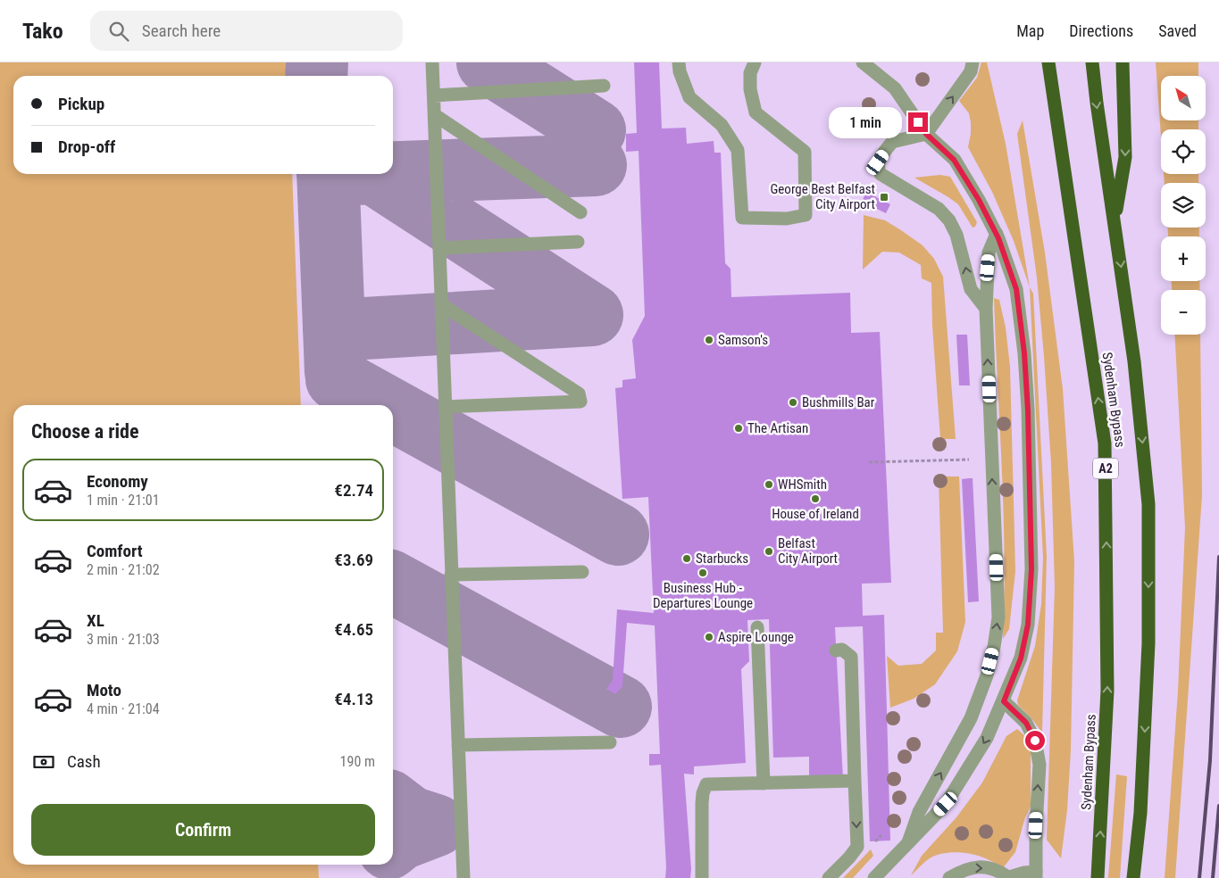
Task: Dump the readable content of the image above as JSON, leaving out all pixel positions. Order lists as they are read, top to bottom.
{
  "streets": {
    "highway": ["Sydenham Bypass", "A2"]
  },
  "places": {
    "transit": ["George Best Belfast City Airport"],
    "other": [
      "Samson's",
      "Bushmills Bar",
      "The Artisan",
      "WHSmith",
      "House of Ireland",
      "Belfast City Airport",
      "Starbucks",
      "Business Hub - Departures Lounge",
      "Aspire Lounge"
    ]
  },
  "north": "top left",
  "page": {
    "header": "Tako",
    "search": "Search here",
    "nav": ["Map", "Directions", "Saved"],
    "map_buttons": ["+", "−"],
    "banner": ["Pickup", "Drop-off"],
    "bubble": "1 min",
    "heading": "Choose a ride",
    "list": [
      {
        "name": "Economy",
        "note": "1 min · 21:01",
        "value": "€2.74"
      },
      {
        "name": "Comfort",
        "note": "2 min · 21:02",
        "value": "€3.69"
      },
      {
        "name": "XL",
        "note": "3 min · 21:03",
        "value": "€4.65"
      },
      {
        "name": "Moto",
        "note": "4 min · 21:04",
        "value": "€4.13"
      }
    ],
    "pay": ["Cash", "190 m"],
    "buttons": "Confirm"
  }
}
